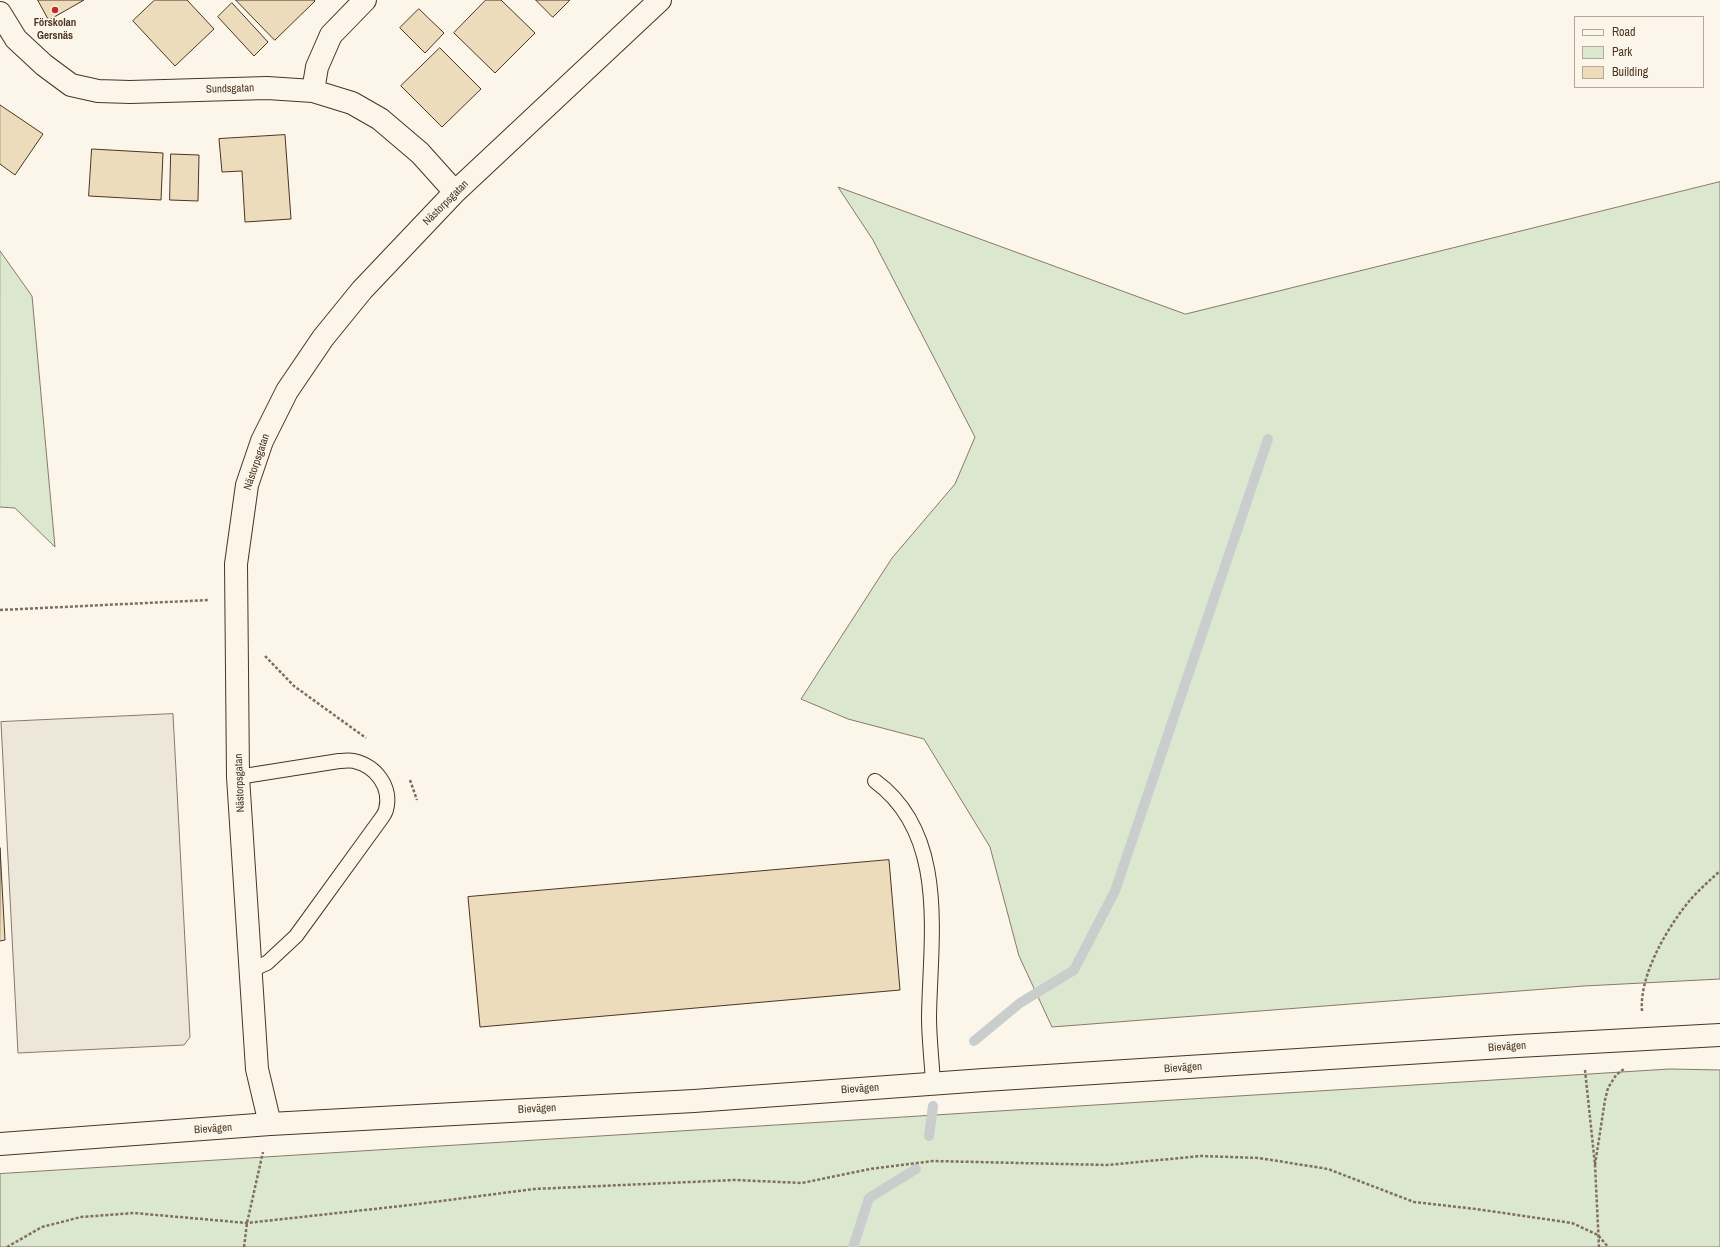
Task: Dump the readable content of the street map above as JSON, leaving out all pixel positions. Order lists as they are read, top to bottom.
{
  "streets": {
    "street": ["Sundsgatan", "Nästorpsgatan", "Bievägen"]
  },
  "crossings": [
    ["Sundsgatan", "Nästorpsgatan"],
    ["Nästorpsgatan", "Bievägen"]
  ],
  "places": ["Förskolan Gersnäs"],
  "legend": ["Road", "Park", "Building"]
}
